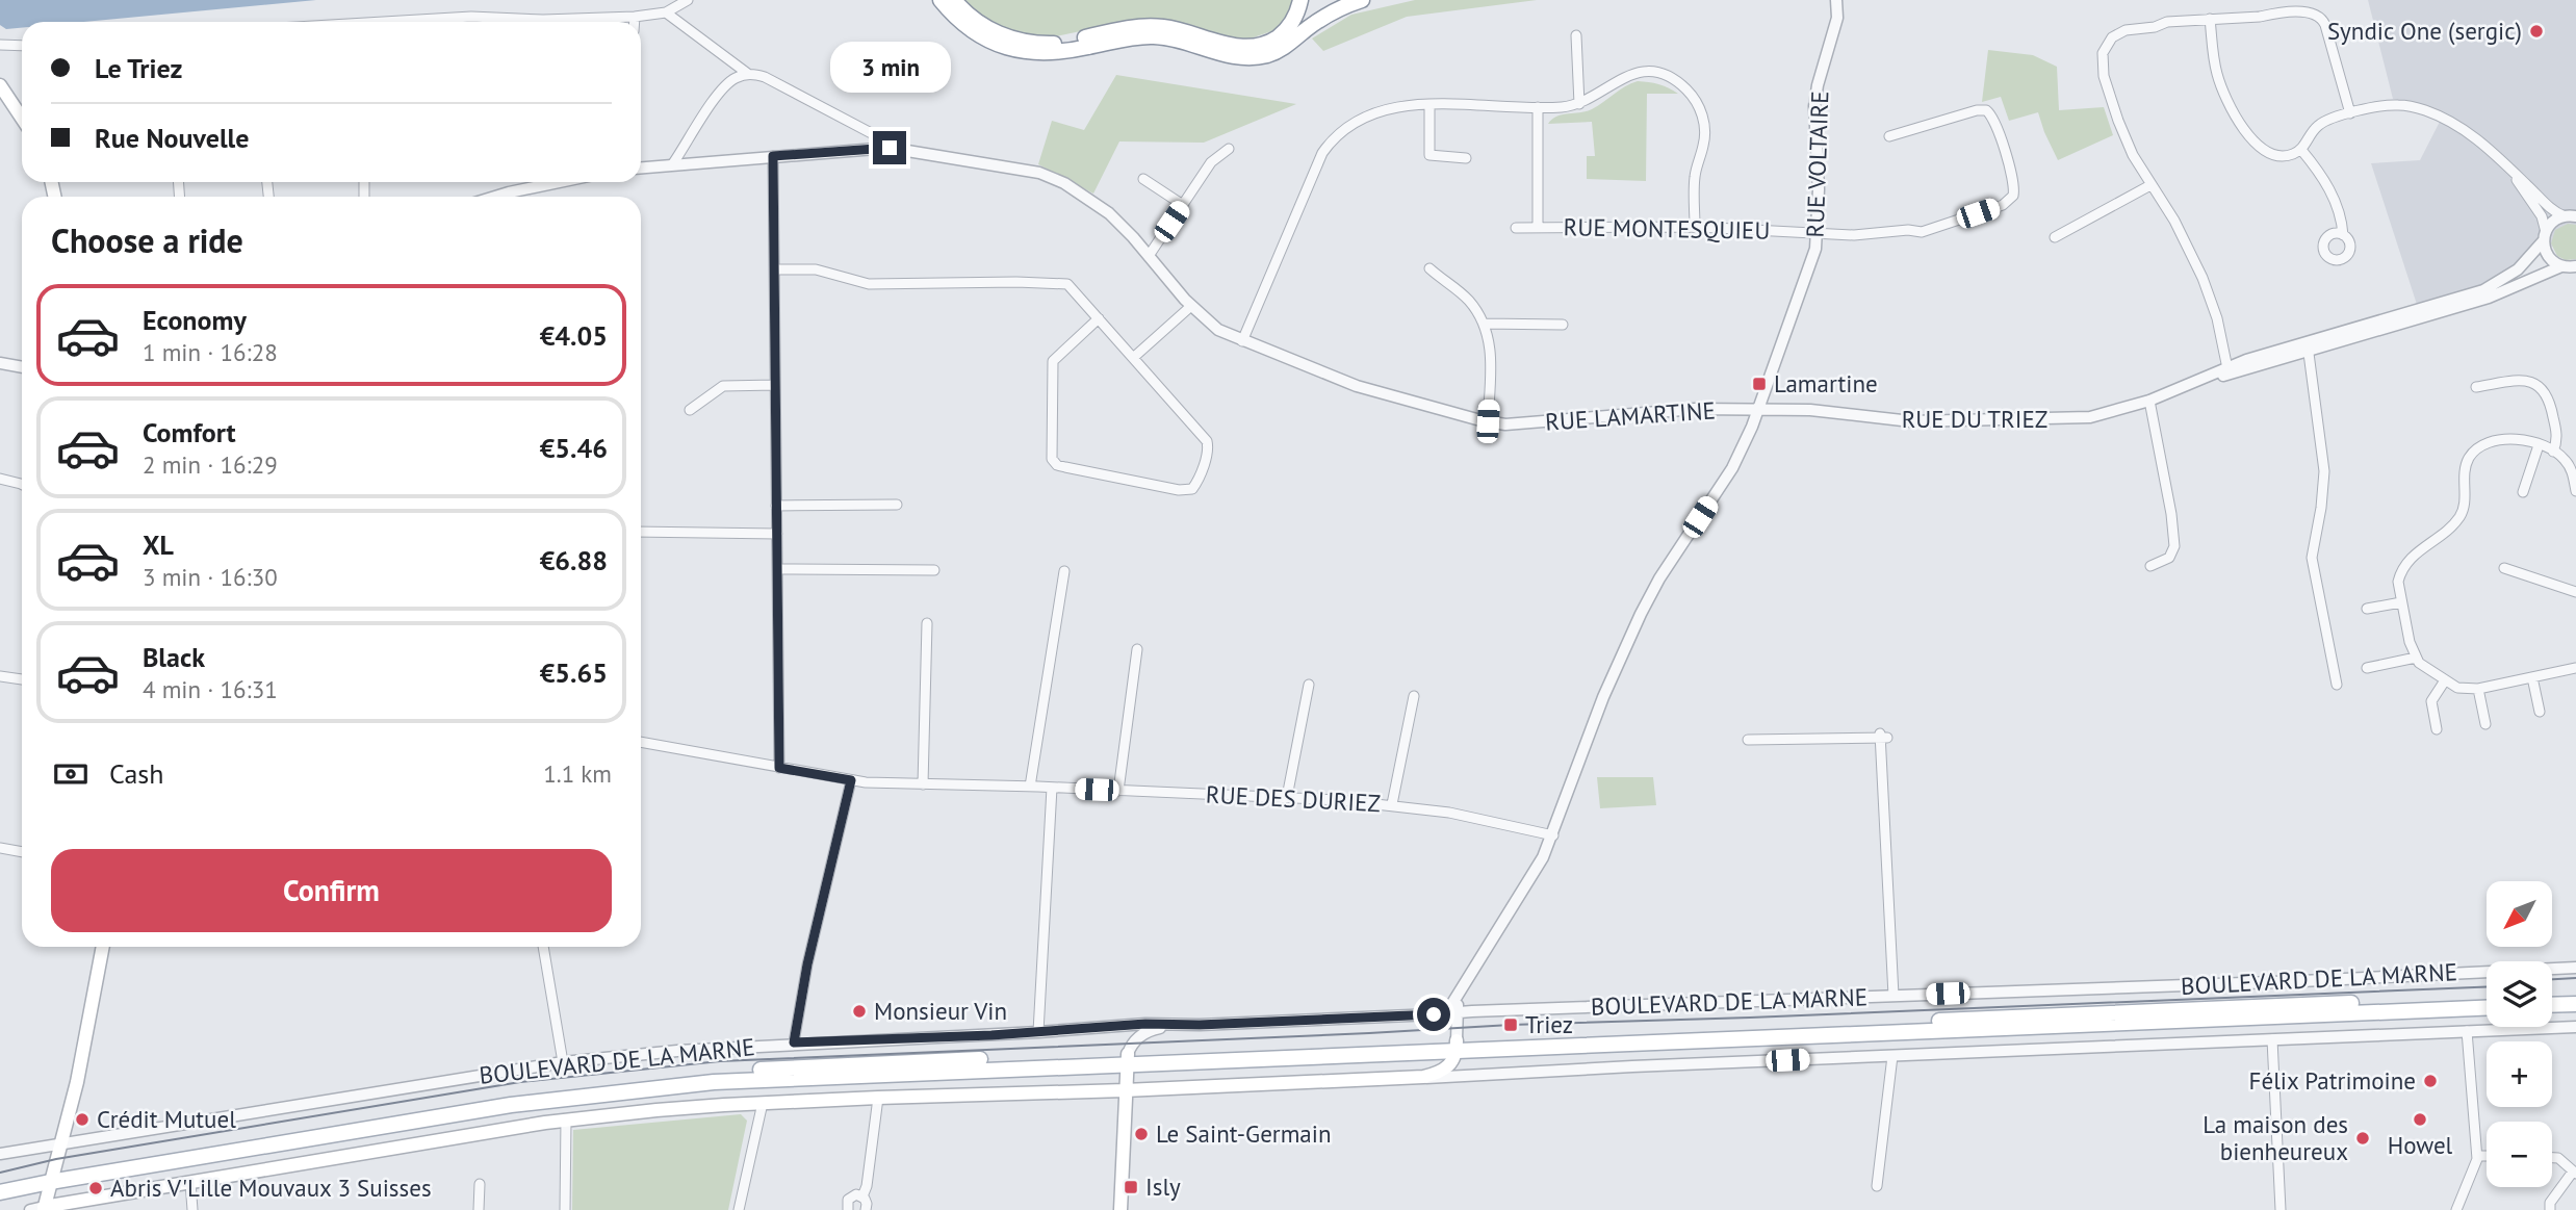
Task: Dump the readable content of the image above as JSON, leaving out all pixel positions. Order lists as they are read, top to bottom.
{
  "streets": {
    "main road": ["BOULEVARD DE LA MARNE"],
    "street": [
      "RUE VOLTAIRE",
      "RUE MONTESQUIEU",
      "RUE LAMARTINE",
      "RUE DU TRIEZ",
      "RUE DES DURIEZ"
    ]
  },
  "crossings": [
    ["RUE VOLTAIRE", "RUE MONTESQUIEU"],
    ["RUE VOLTAIRE", "RUE LAMARTINE"],
    ["RUE VOLTAIRE", "RUE DU TRIEZ"],
    ["RUE VOLTAIRE", "RUE DES DURIEZ"],
    ["RUE VOLTAIRE", "BOULEVARD DE LA MARNE"],
    ["RUE LAMARTINE", "RUE DU TRIEZ"]
  ],
  "places": {
    "other": [
      "Syndic One (sergic)",
      "Monsieur Vin",
      "Félix Patrimoine",
      "Crédit Mutuel",
      "Howel",
      "Le Saint-Germain",
      "La maison des bienheureux",
      "Abris V'Lille Mouvaux 3 Suisses"
    ],
    "transit": ["Lamartine", "Triez", "Isly"]
  },
  "north": "bottom left",
  "page": {
    "banner": ["Le Triez", "Rue Nouvelle"],
    "bubble": "3 min",
    "heading": "Choose a ride",
    "list": [
      {
        "name": "Economy",
        "note": "1 min · 16:28",
        "value": "€4.05"
      },
      {
        "name": "Comfort",
        "note": "2 min · 16:29",
        "value": "€5.46"
      },
      {
        "name": "XL",
        "note": "3 min · 16:30",
        "value": "€6.88"
      },
      {
        "name": "Black",
        "note": "4 min · 16:31",
        "value": "€5.65"
      }
    ],
    "pay": ["Cash", "1.1 km"],
    "buttons": "Confirm",
    "map_buttons": ["+", "−"]
  }
}
